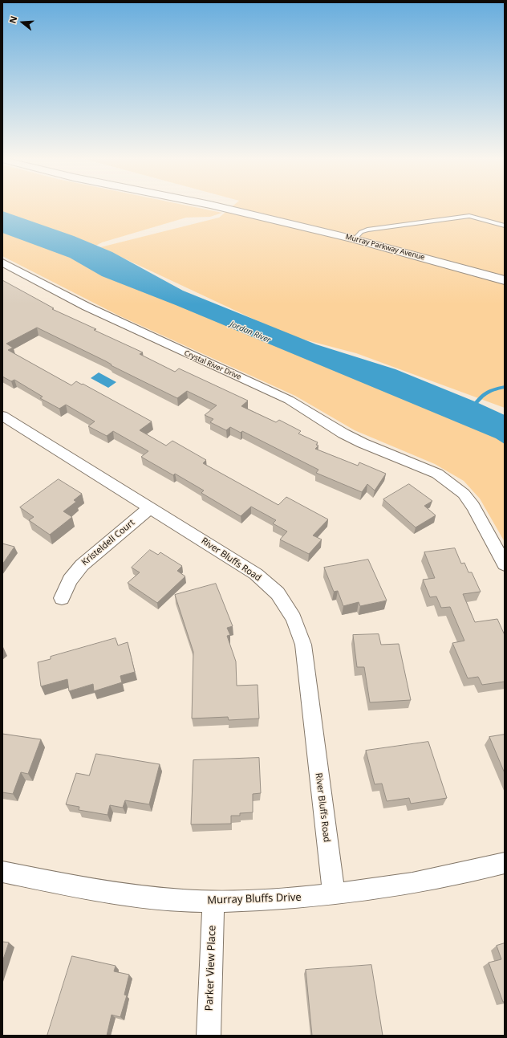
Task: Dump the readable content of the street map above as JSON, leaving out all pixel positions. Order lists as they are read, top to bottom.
{
  "streets": {
    "street": [
      "Murray Parkway Avenue",
      "Crystal River Drive",
      "Kristeldell Court",
      "River Bluffs Road",
      "Murray Bluffs Drive",
      "Parker View Place"
    ]
  },
  "crossings": [
    ["Kristeldell Court", "River Bluffs Road"],
    ["River Bluffs Road", "Murray Bluffs Drive"],
    ["Murray Bluffs Drive", "Parker View Place"]
  ],
  "water": ["Jordan River"],
  "north": "left"
}
